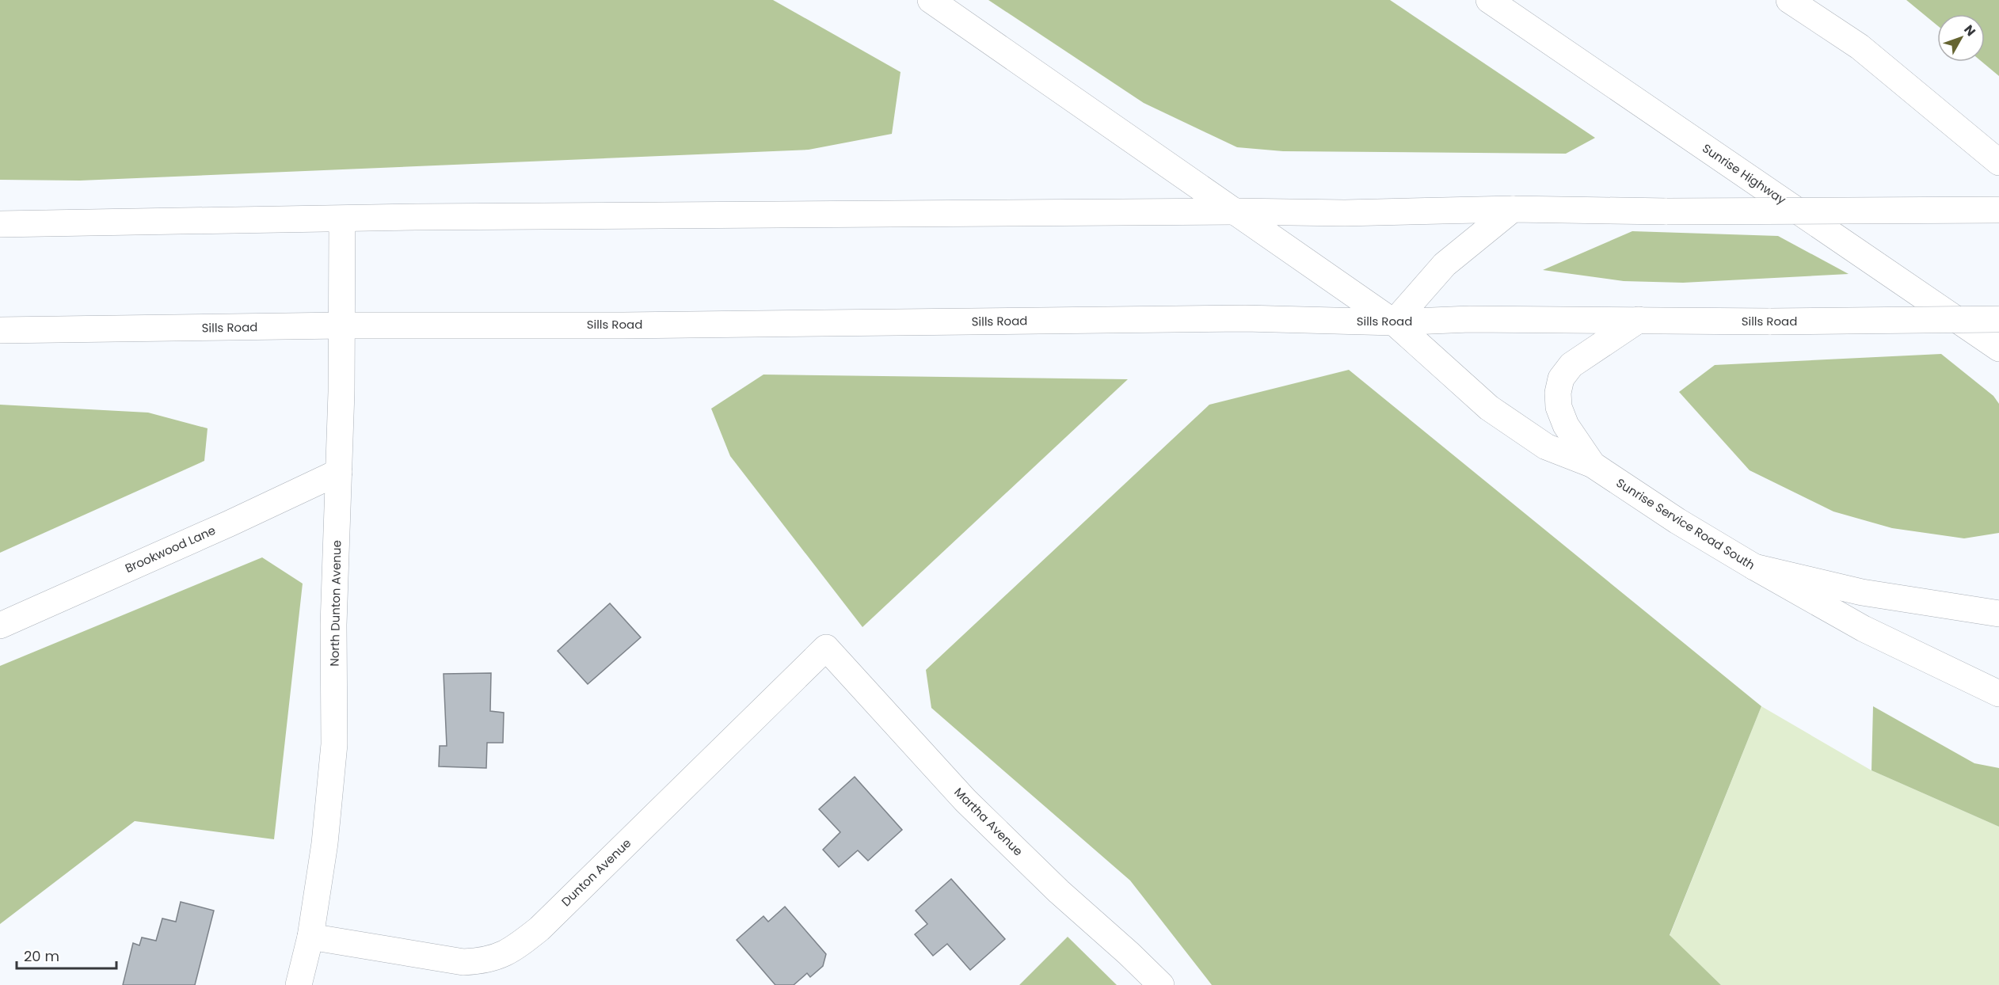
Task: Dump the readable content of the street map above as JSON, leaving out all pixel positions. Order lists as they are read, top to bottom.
{
  "streets": {
    "main road": [
      "Sunrise Highway",
      "Sills Road",
      "Sunrise Service Road South",
      "Brookwood Lane",
      "North Dunton Avenue",
      "Martha Avenue",
      "Dunton Avenue"
    ]
  },
  "crossings": [
    ["Sills Road", "Sunrise Service Road South"],
    ["Sills Road", "North Dunton Avenue"],
    ["Brookwood Lane", "North Dunton Avenue"],
    ["North Dunton Avenue", "Dunton Avenue"],
    ["Martha Avenue", "Dunton Avenue"]
  ],
  "scale_bar": "20 m",
  "north": "top right"
}
